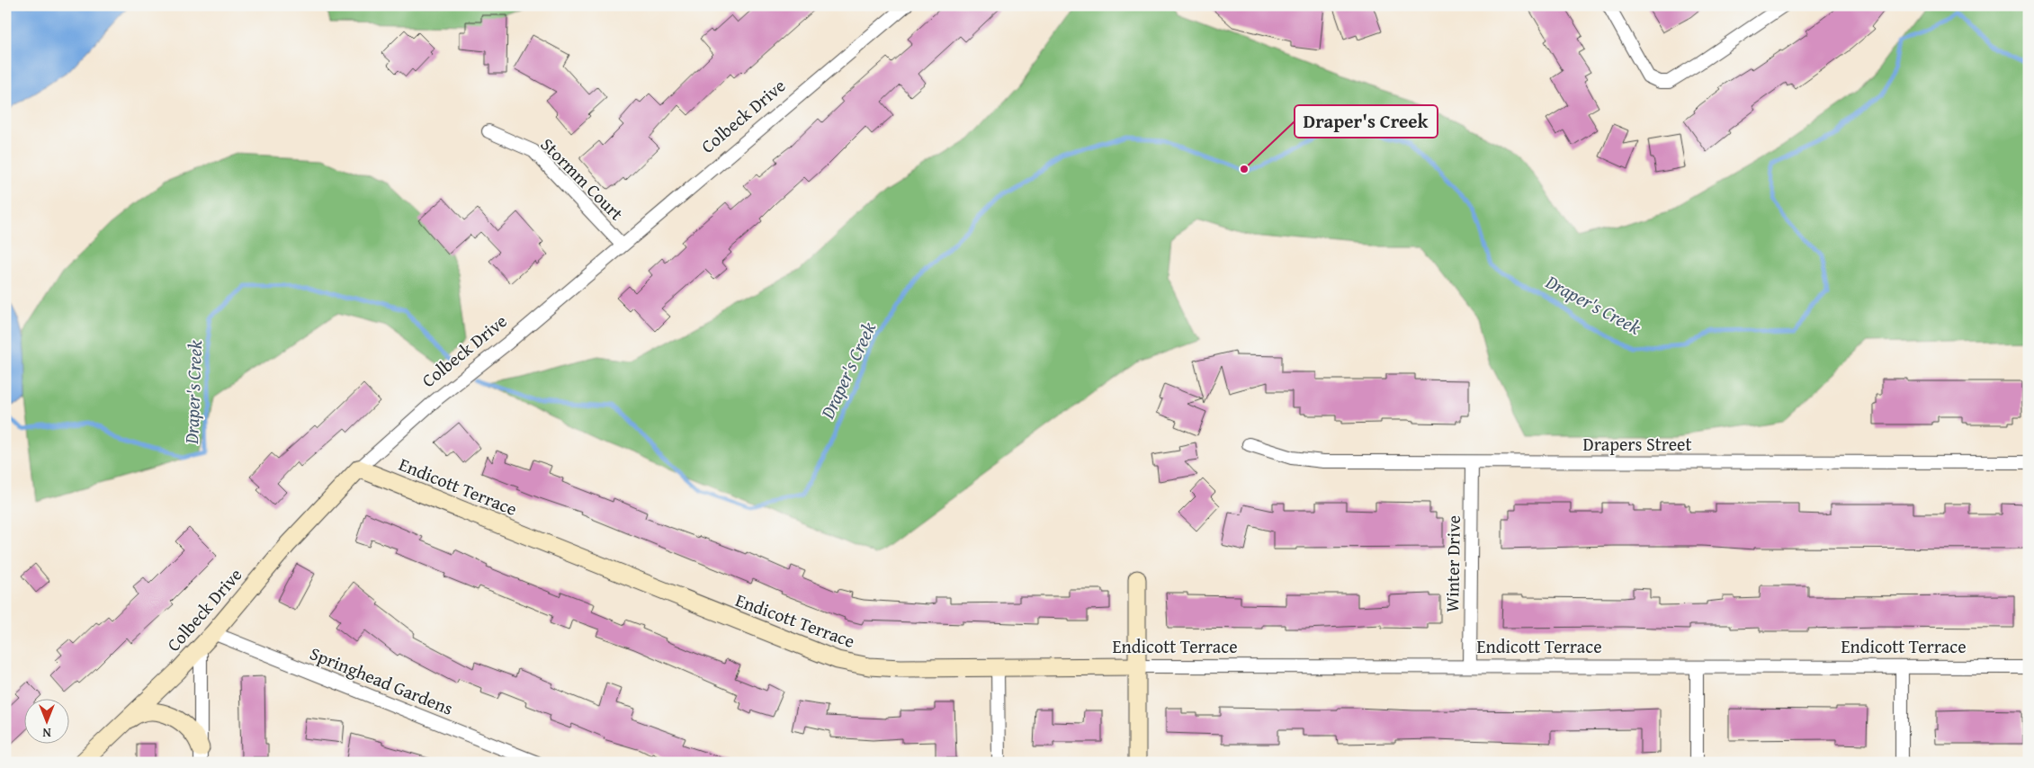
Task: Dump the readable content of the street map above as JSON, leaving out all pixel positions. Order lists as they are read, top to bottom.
{
  "streets": {
    "street": [
      "Colbeck Drive",
      "Stormm Court",
      "Drapers Street",
      "Endicott Terrace",
      "Winter Drive",
      "Springhead Gardens"
    ]
  },
  "crossings": [
    ["Colbeck Drive", "Stormm Court"],
    ["Colbeck Drive", "Endicott Terrace"],
    ["Colbeck Drive", "Springhead Gardens"],
    ["Drapers Street", "Winter Drive"],
    ["Endicott Terrace", "Winter Drive"]
  ],
  "water": ["Draper's Creek"],
  "places": ["Draper's Creek"],
  "north": "bottom"
}
